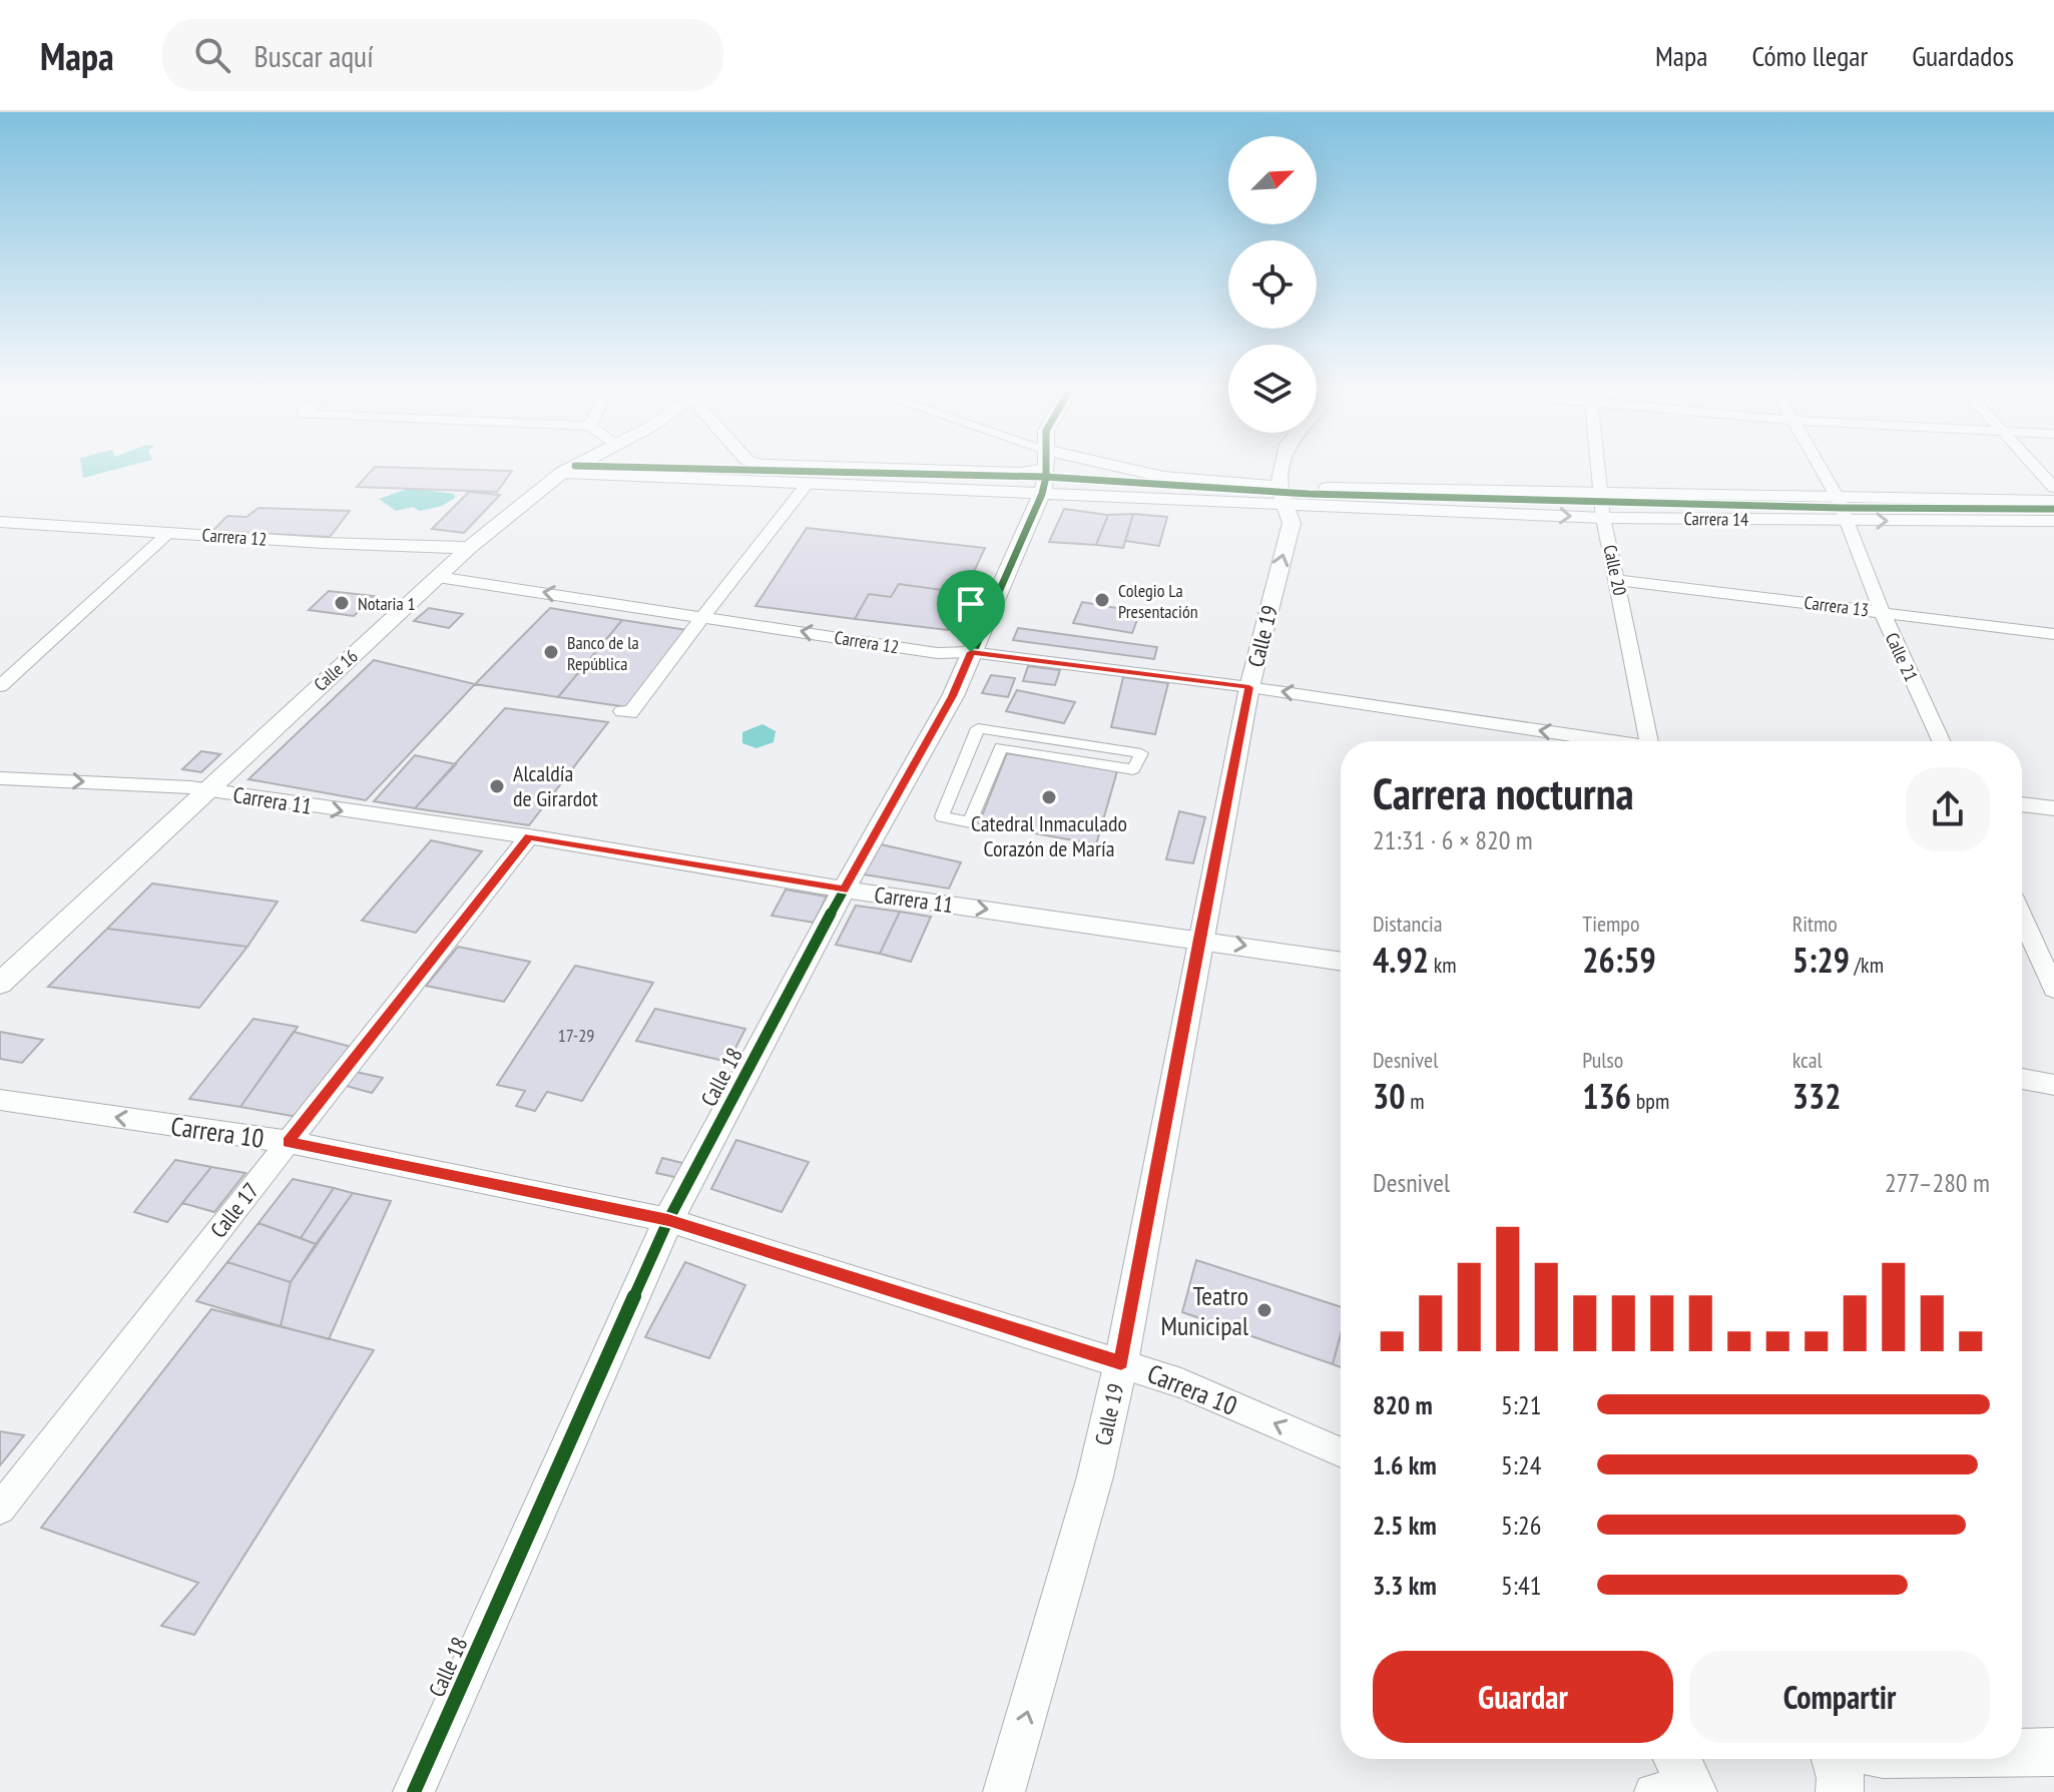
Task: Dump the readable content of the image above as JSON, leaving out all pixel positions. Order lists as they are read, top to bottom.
{
  "streets": {
    "street": [
      "Carrera 14",
      "Carrera 12",
      "Calle 20",
      "Carrera 13",
      "Calle 19",
      "Calle 21",
      "Calle 16",
      "Carrera 11",
      "Calle 18",
      "Carrera 10",
      "Calle 17"
    ]
  },
  "crossings": [
    ["Carrera 14", "Calle 20"],
    ["Carrera 14", "Calle 19"],
    ["Carrera 14", "Calle 21"],
    ["Carrera 14", "Calle 16"],
    ["Carrera 14", "Calle 18"],
    ["Carrera 12", "Calle 19"],
    ["Carrera 12", "Calle 16"],
    ["Carrera 12", "Calle 18"],
    ["Calle 20", "Carrera 13"],
    ["Carrera 13", "Calle 21"],
    ["Calle 19", "Carrera 11"],
    ["Calle 19", "Carrera 10"],
    ["Calle 16", "Carrera 11"],
    ["Carrera 11", "Calle 18"],
    ["Carrera 11", "Calle 17"],
    ["Calle 18", "Carrera 10"],
    ["Carrera 10", "Calle 17"]
  ],
  "one_way": [
    "Carrera 12",
    "Calle 19",
    "Carrera 11",
    "Carrera 10"
  ],
  "places": [
    "Colegio La Presentación",
    "Notaria 1",
    "Banco de la República",
    "Alcaldía de Girardot",
    "Catedral Inmaculado Corazón de María",
    "Teatro Municipal"
  ],
  "house_numbers": ["17-29"],
  "north": "top right",
  "page": {
    "header": "Mapa",
    "search": "Buscar aquí",
    "nav": ["Mapa", "Cómo llegar", "Guardados"],
    "heading": ["Carrera nocturna", "21:31 · 6 × 820 m"],
    "stats": [
      ["Distancia", "4.92 km"],
      ["Tiempo", "26:59"],
      ["Ritmo", "5:29 /km"],
      ["Desnivel", "30 m"],
      ["Pulso", "136 bpm"],
      ["kcal", "332"]
    ],
    "chart": ["Desnivel", "277–280 m"],
    "list": [
      {
        "name": "820 m",
        "note": "5:21"
      },
      {
        "name": "1.6 km",
        "note": "5:24"
      },
      {
        "name": "2.5 km",
        "note": "5:26"
      },
      {
        "name": "3.3 km",
        "note": "5:41"
      }
    ],
    "buttons": ["Guardar", "Compartir"]
  }
}
